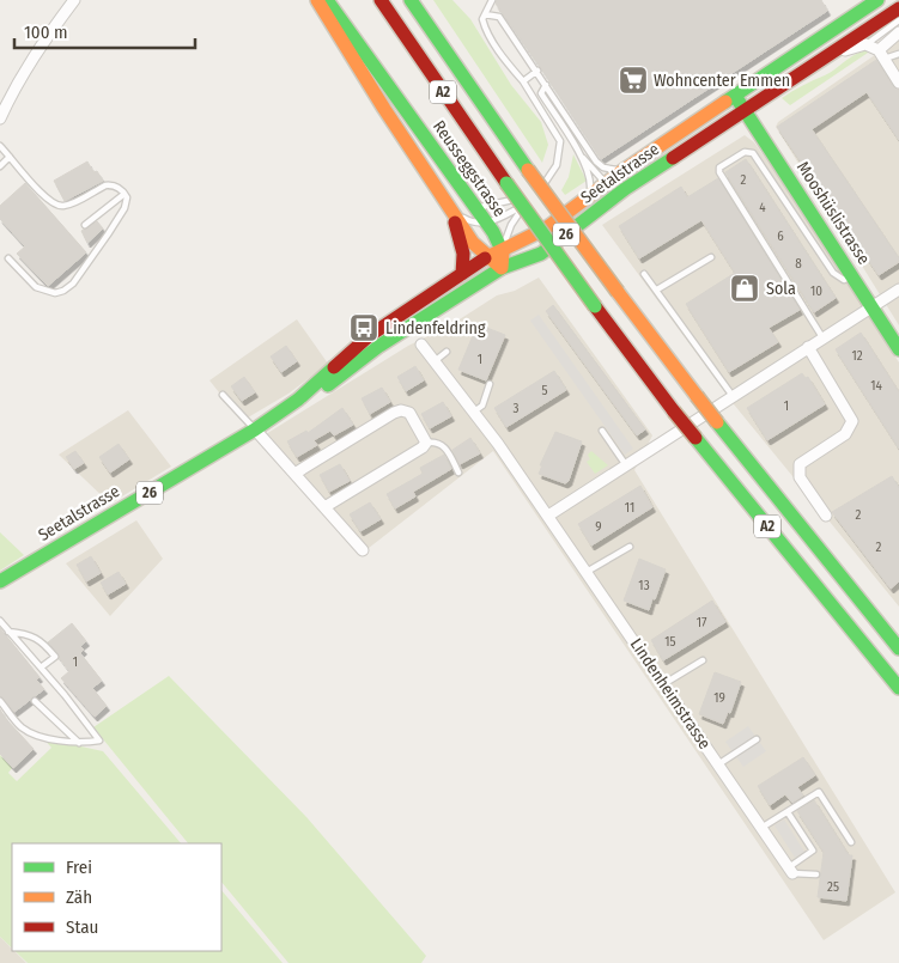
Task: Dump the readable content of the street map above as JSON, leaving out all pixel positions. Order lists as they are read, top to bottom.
{
  "streets": {
    "main road": [
      "A2",
      "Reusseggstrasse",
      "Seetalstrasse",
      "Mooshüslistrasse",
      "26"
    ],
    "street": ["Lindenheimstrasse"]
  },
  "crossings": [
    ["Reusseggstrasse", "Seetalstrasse"],
    ["Seetalstrasse", "Mooshüslistrasse"]
  ],
  "places": {
    "supermarket": ["Wohncenter Emmen"],
    "shop": ["Sola"],
    "bus stop": ["Lindenfeldring"]
  },
  "house_numbers": [
    "2",
    "4",
    "6",
    "8",
    "10",
    "12",
    "1",
    "14",
    "5",
    "1",
    "3",
    "11",
    "2",
    "9",
    "2",
    "13",
    "17",
    "15",
    "1",
    "19",
    "25"
  ],
  "legend": ["Frei", "Zäh", "Stau"],
  "scale_bar": "100 m"
}
